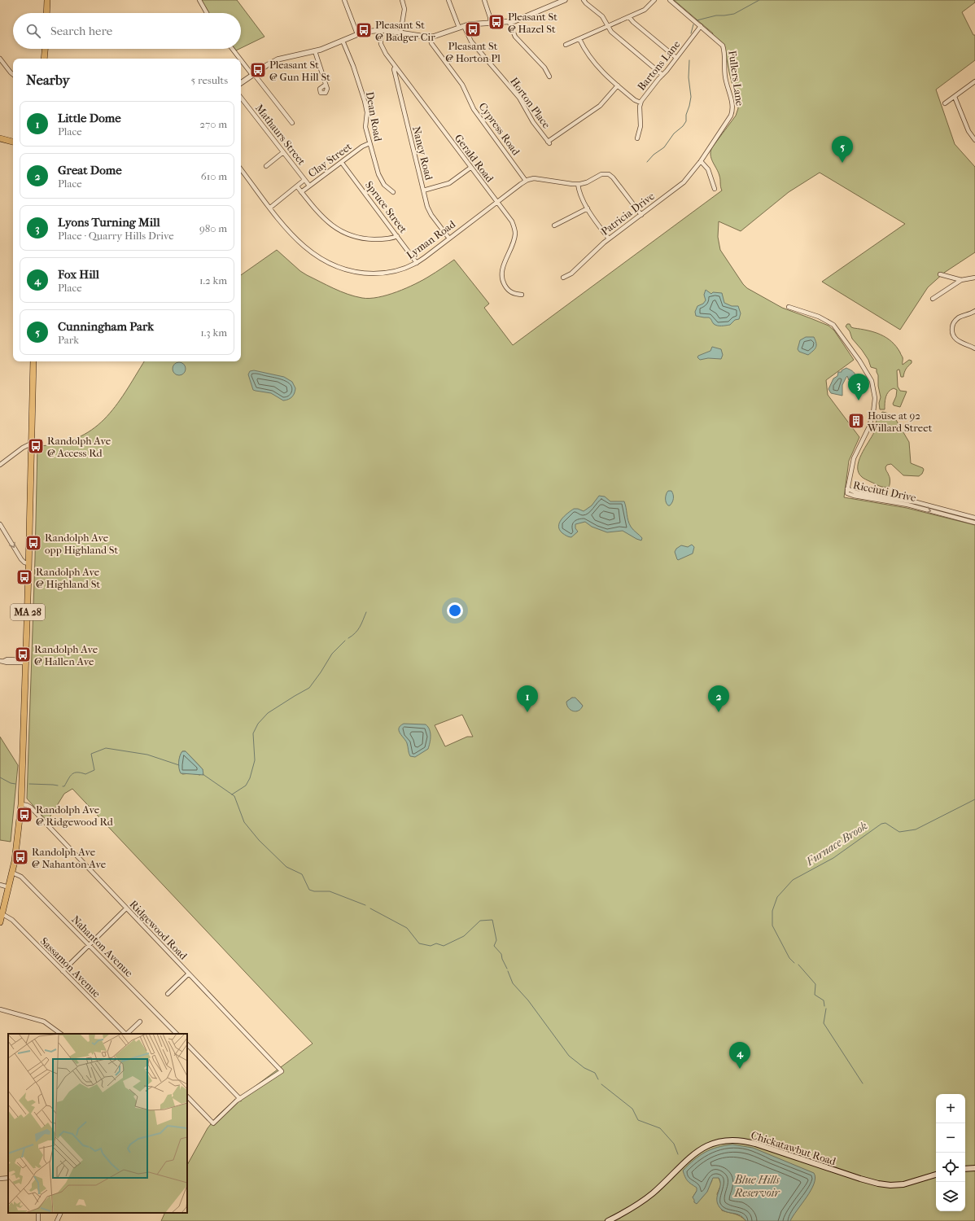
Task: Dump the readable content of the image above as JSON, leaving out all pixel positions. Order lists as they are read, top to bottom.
{
  "streets": {
    "main road": ["MA 28", "Chickatawbut Road"],
    "street": [
      "Bartons Lane",
      "Fullers Lane",
      "Horton Place",
      "Dean Road",
      "Cypress Road",
      "Mathaurs Street",
      "Nancy Road",
      "Gerald Road",
      "Clay Street",
      "Spruce Street",
      "Patricia Drive",
      "Lyman Road",
      "Ricciuti Drive",
      "Ridgewood Road",
      "Nahanton Avenue",
      "Sassamon Avenue"
    ]
  },
  "crossings": [
    ["Bartons Lane", "Fullers Lane"],
    ["Fullers Lane", "Patricia Drive"],
    ["Dean Road", "Clay Street"],
    ["Cypress Road", "Lyman Road"],
    ["Mathaurs Street", "Clay Street"],
    ["Nancy Road", "Gerald Road"],
    ["Nancy Road", "Lyman Road"],
    ["Gerald Road", "Lyman Road"],
    ["Clay Street", "Spruce Street"],
    ["Spruce Street", "Lyman Road"],
    ["Patricia Drive", "Lyman Road"],
    ["MA 28", "Ridgewood Road"],
    ["MA 28", "Nahanton Avenue"],
    ["MA 28", "Sassamon Avenue"]
  ],
  "water": ["Furnace Brook", "Blue Hills Reservoir"],
  "places": {
    "bus stop": [
      "Pleasant St @ Hazel St",
      "Pleasant St @ Horton Pl",
      "Pleasant St @ Badger Cir",
      "Pleasant St @ Gun Hill St",
      "Randolph Ave @ Access Rd",
      "Randolph Ave opp Highland St",
      "Randolph Ave @ Highland St",
      "Randolph Ave @ Hallen Ave",
      "Randolph Ave @ Ridgewood Rd",
      "Randolph Ave @ Nahanton Ave"
    ],
    "building": ["House at 92 Willard Street"]
  },
  "page": {
    "search": "Search here",
    "heading": ["Nearby", "5 results"],
    "list": [
      {
        "mark": "1",
        "name": "Little Dome",
        "note": "Place",
        "value": "270 m"
      },
      {
        "mark": "2",
        "name": "Great Dome",
        "note": "Place",
        "value": "610 m"
      },
      {
        "mark": "3",
        "name": "Lyons Turning Mill",
        "note": "Place · Quarry Hills Drive",
        "value": "980 m"
      },
      {
        "mark": "4",
        "name": "Fox Hill",
        "note": "Place",
        "value": "1.2 km"
      },
      {
        "mark": "5",
        "name": "Cunningham Park",
        "note": "Park",
        "value": "1.3 km"
      }
    ],
    "pins": [
      "5",
      "3",
      "1",
      "2",
      "4"
    ],
    "map_buttons": ["+", "−"]
  }
}
